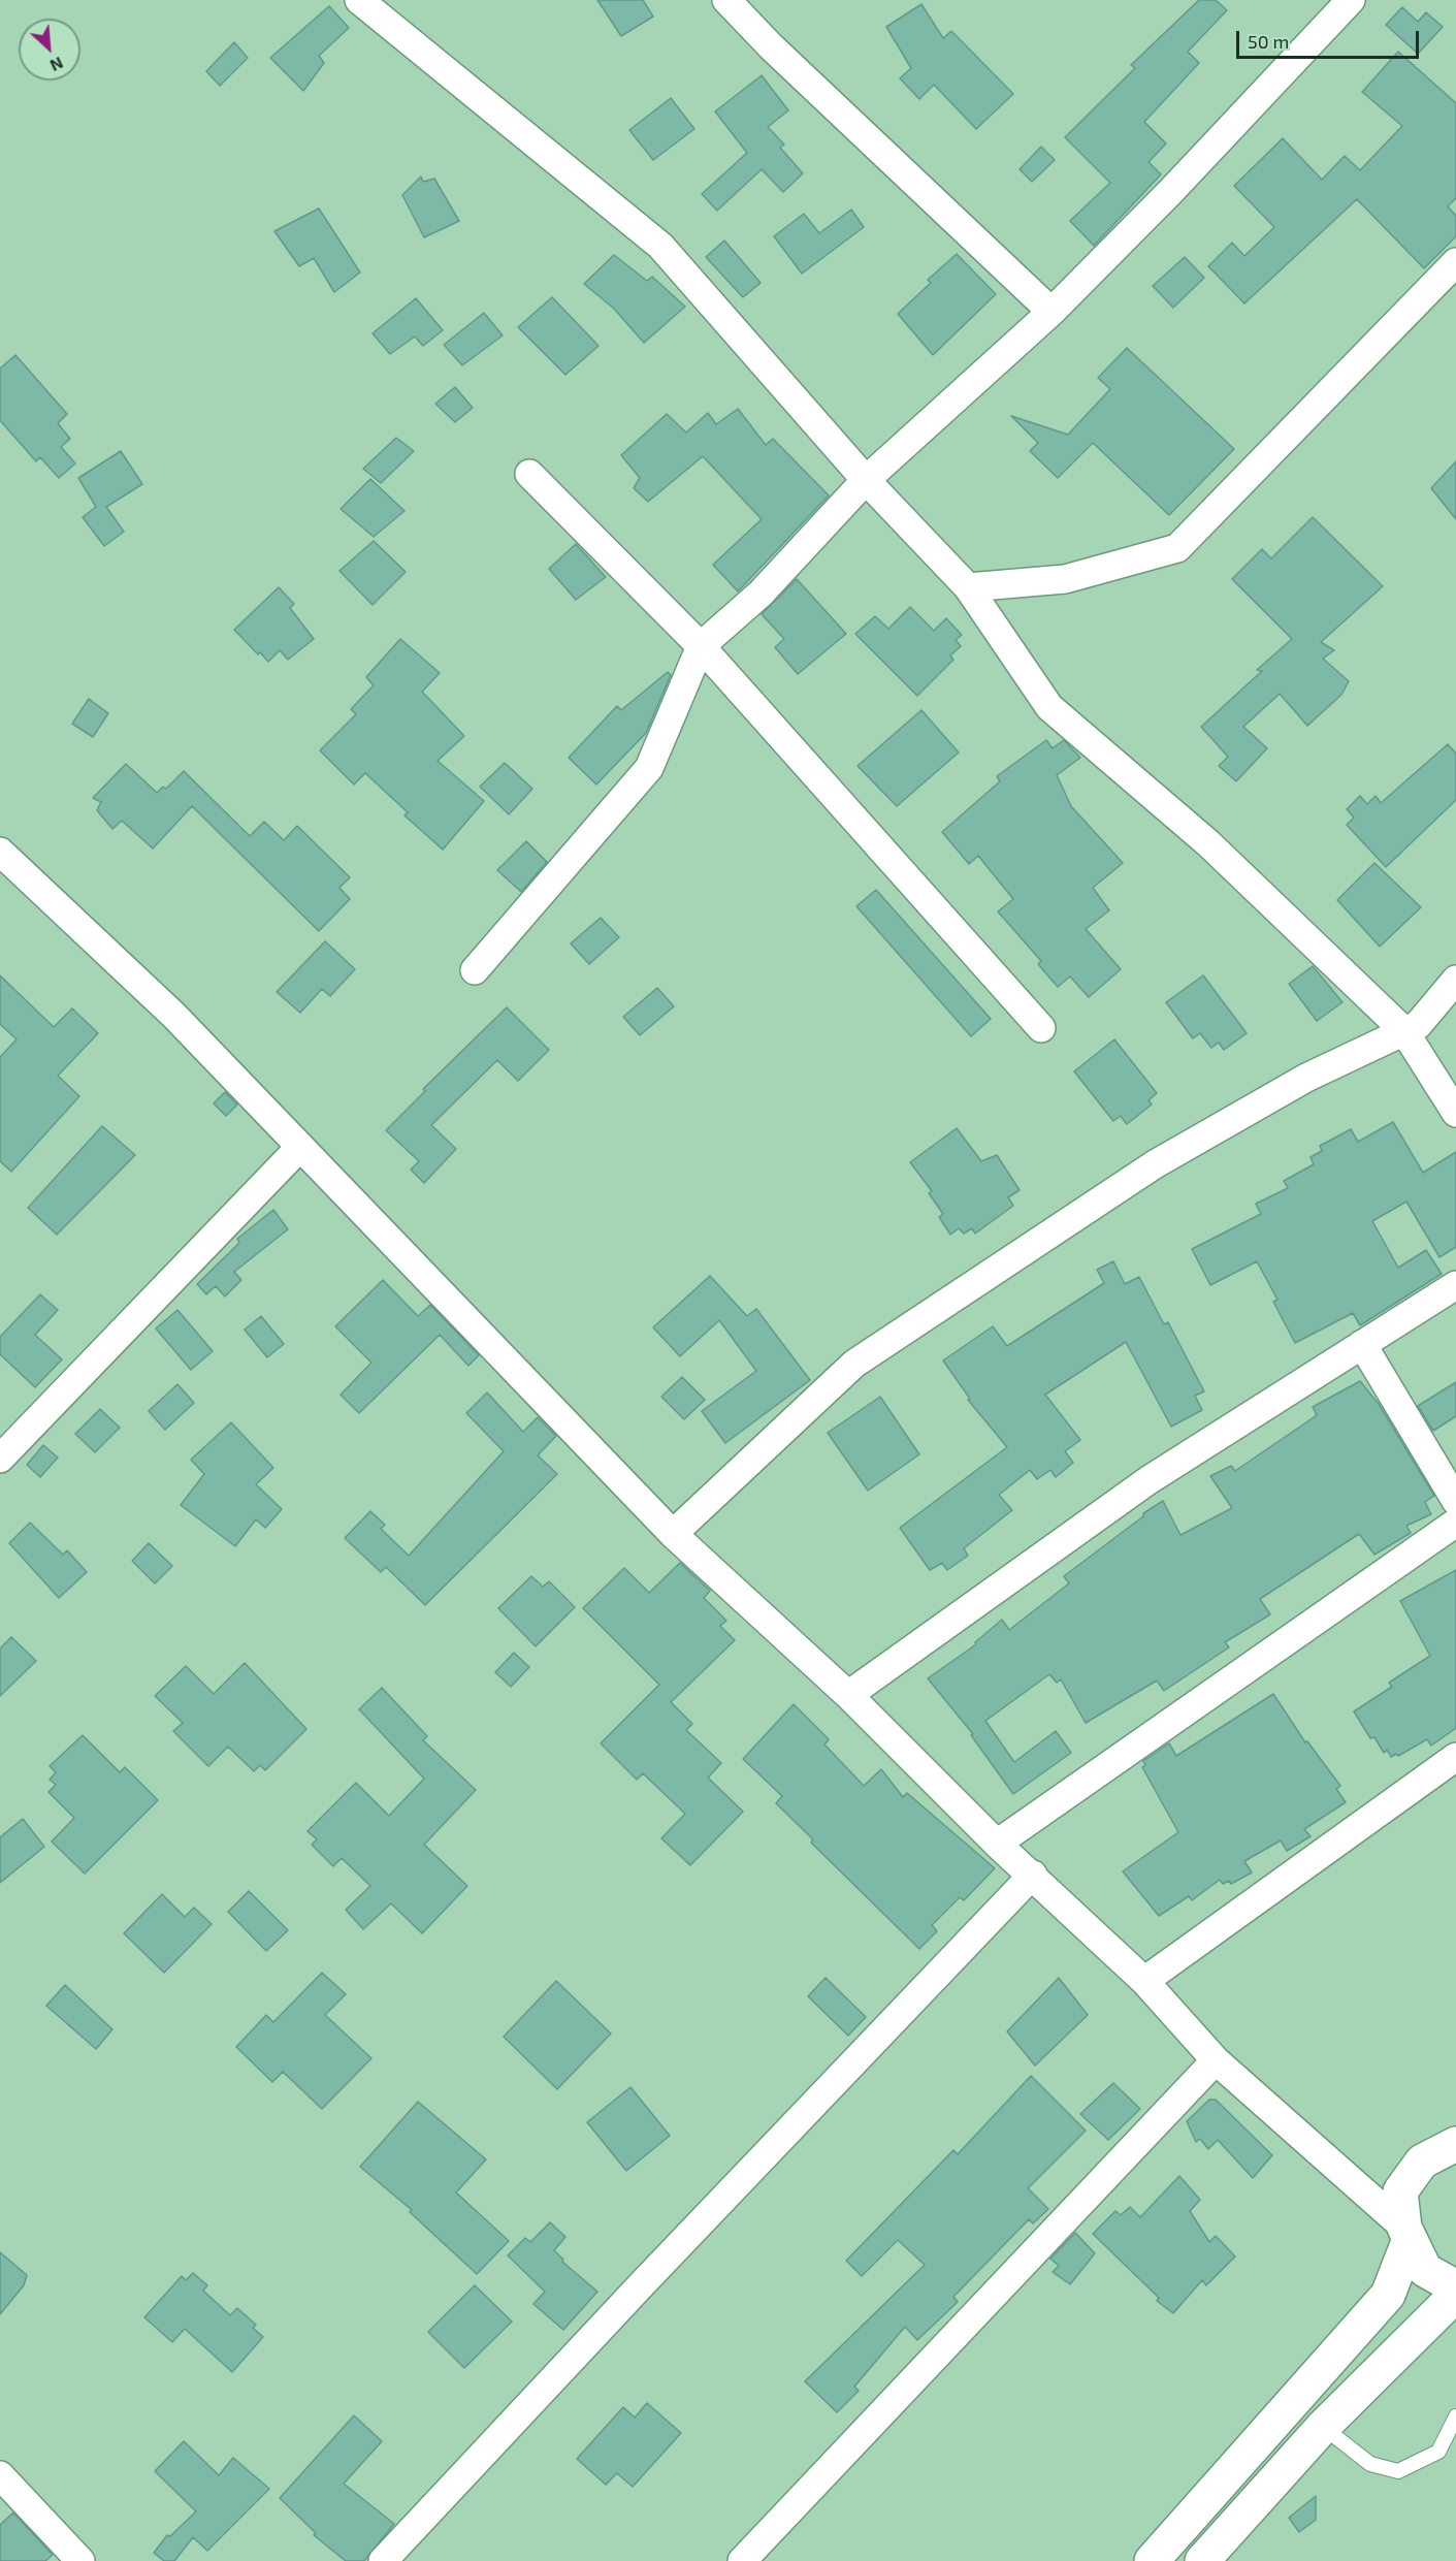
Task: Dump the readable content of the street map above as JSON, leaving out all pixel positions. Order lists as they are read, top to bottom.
{
  "scale_bar": "50 m",
  "north": "bottom right"
}
